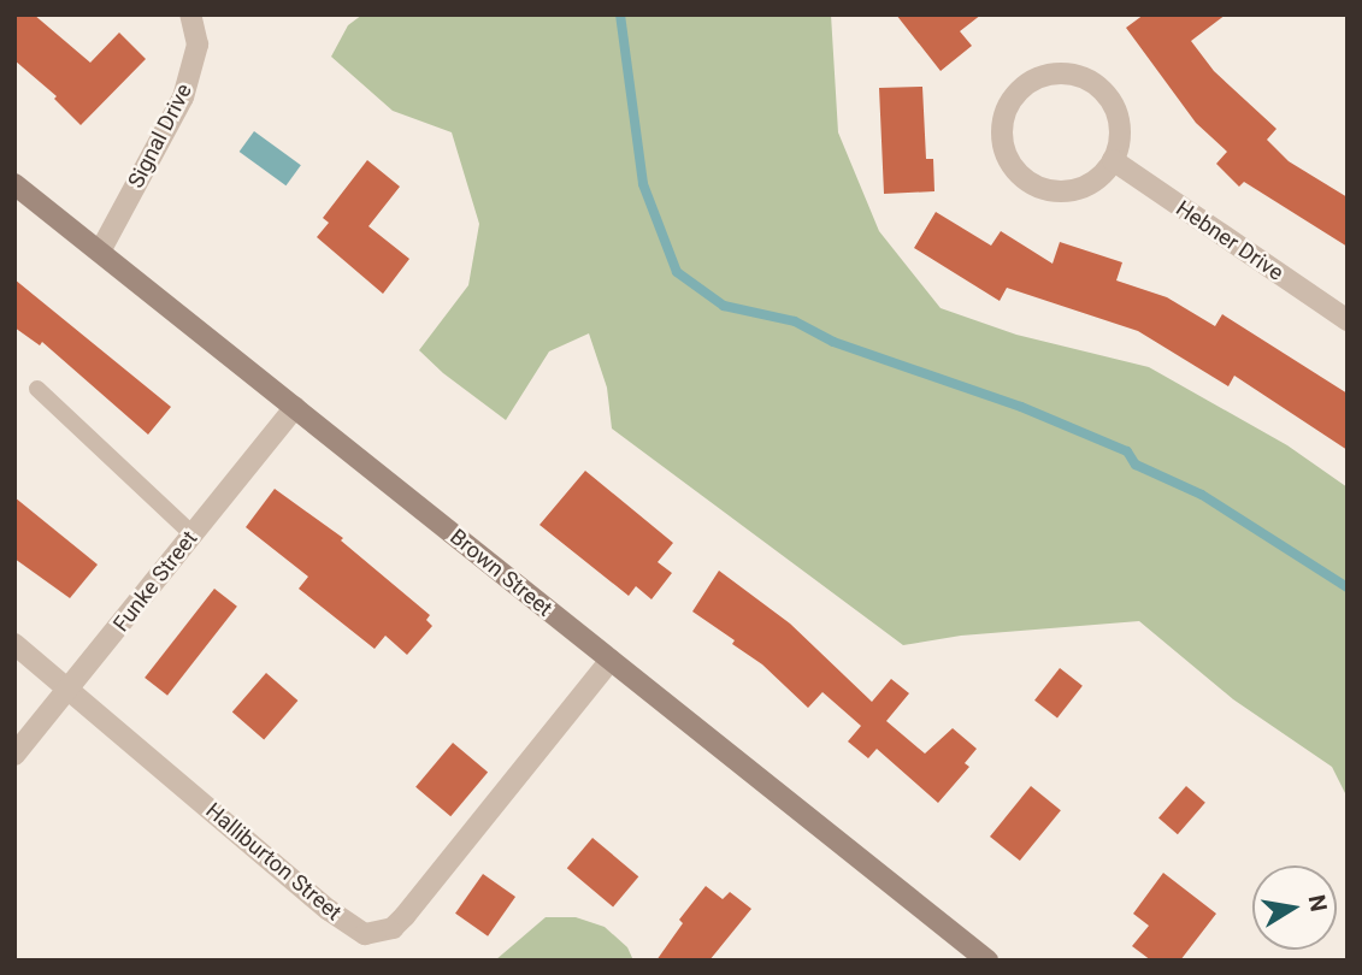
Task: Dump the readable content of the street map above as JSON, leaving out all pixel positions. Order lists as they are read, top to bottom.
{
  "streets": {
    "street": [
      "Signal Drive",
      "Hebner Drive",
      "Brown Street",
      "Funke Street",
      "Halliburton Street"
    ]
  },
  "crossings": [
    ["Signal Drive", "Brown Street"],
    ["Brown Street", "Funke Street"],
    ["Brown Street", "Halliburton Street"],
    ["Funke Street", "Halliburton Street"]
  ],
  "north": "right"
}
